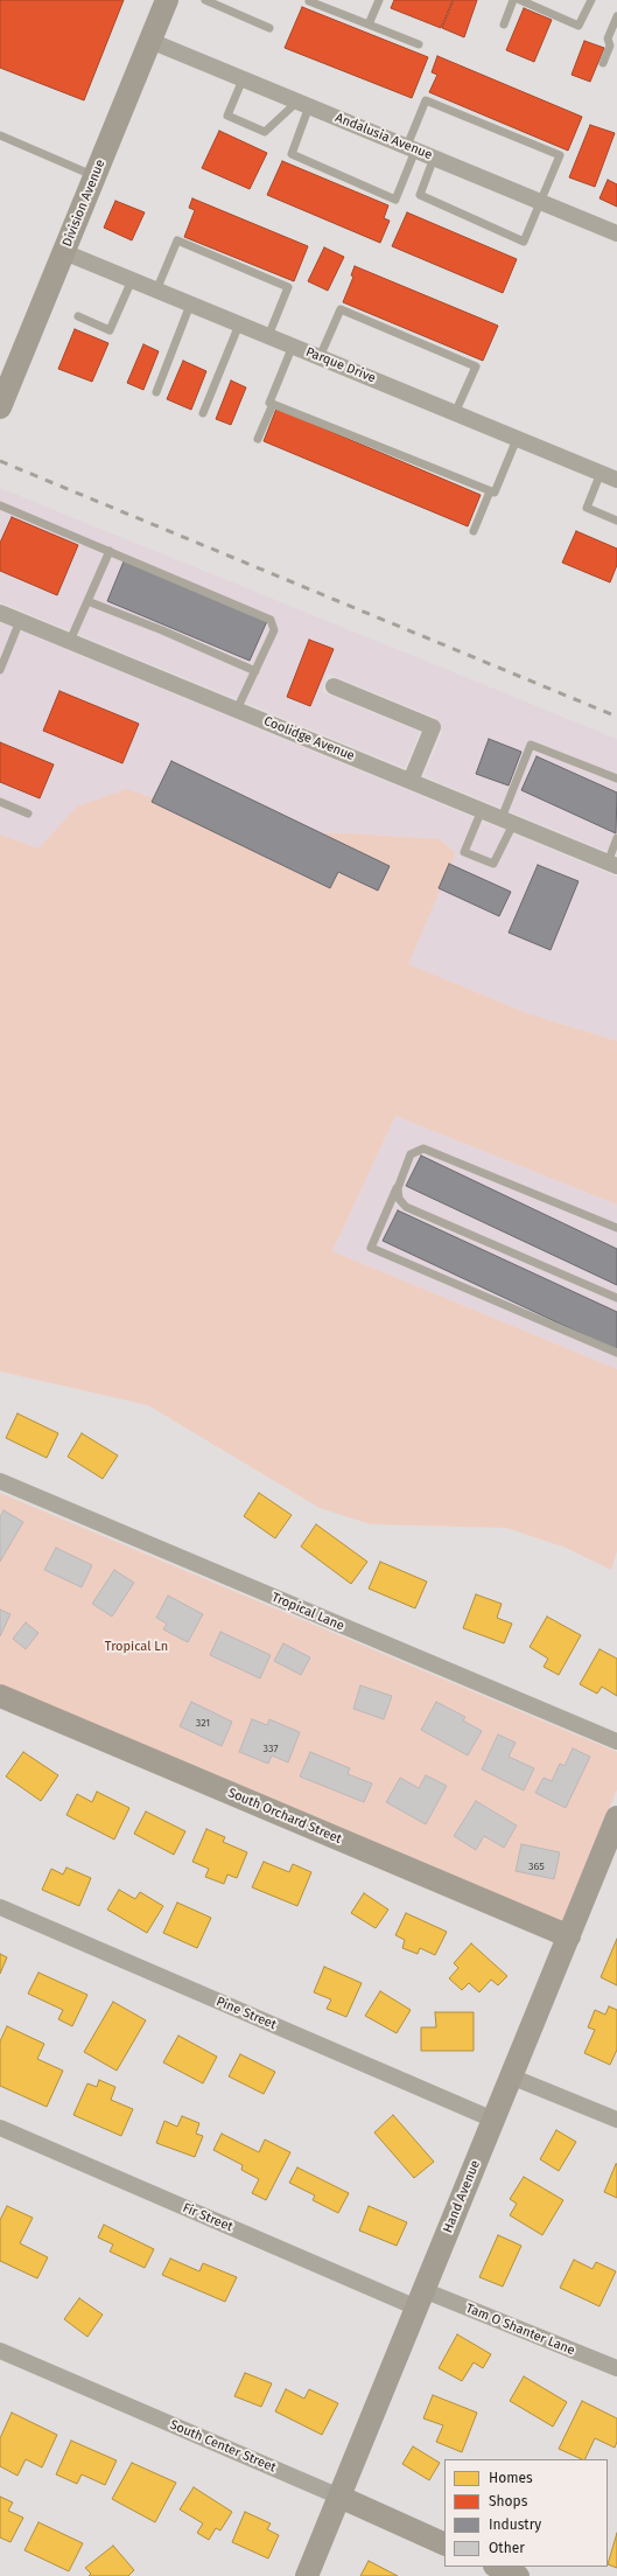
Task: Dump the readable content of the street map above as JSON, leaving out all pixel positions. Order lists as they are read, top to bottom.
{
  "streets": {
    "street": [
      "Andalusia Avenue",
      "Division Avenue",
      "Parque Drive",
      "Coolidge Avenue",
      "Tropical Lane",
      "South Orchard Street",
      "Pine Street",
      "Hand Avenue",
      "Fir Street",
      "Tam O Shanter Lane",
      "South Center Street"
    ]
  },
  "crossings": [
    ["Andalusia Avenue", "Division Avenue"],
    ["Division Avenue", "Parque Drive"],
    ["South Orchard Street", "Hand Avenue"],
    ["Pine Street", "Hand Avenue"],
    ["Hand Avenue", "Fir Street"],
    ["Hand Avenue", "Tam O Shanter Lane"],
    ["Hand Avenue", "South Center Street"],
    ["Fir Street", "Tam O Shanter Lane"]
  ],
  "parks": ["Tropical Ln"],
  "house_numbers": ["321", "337", "365"],
  "legend": [
    "Homes",
    "Shops",
    "Industry",
    "Other"
  ]
}
